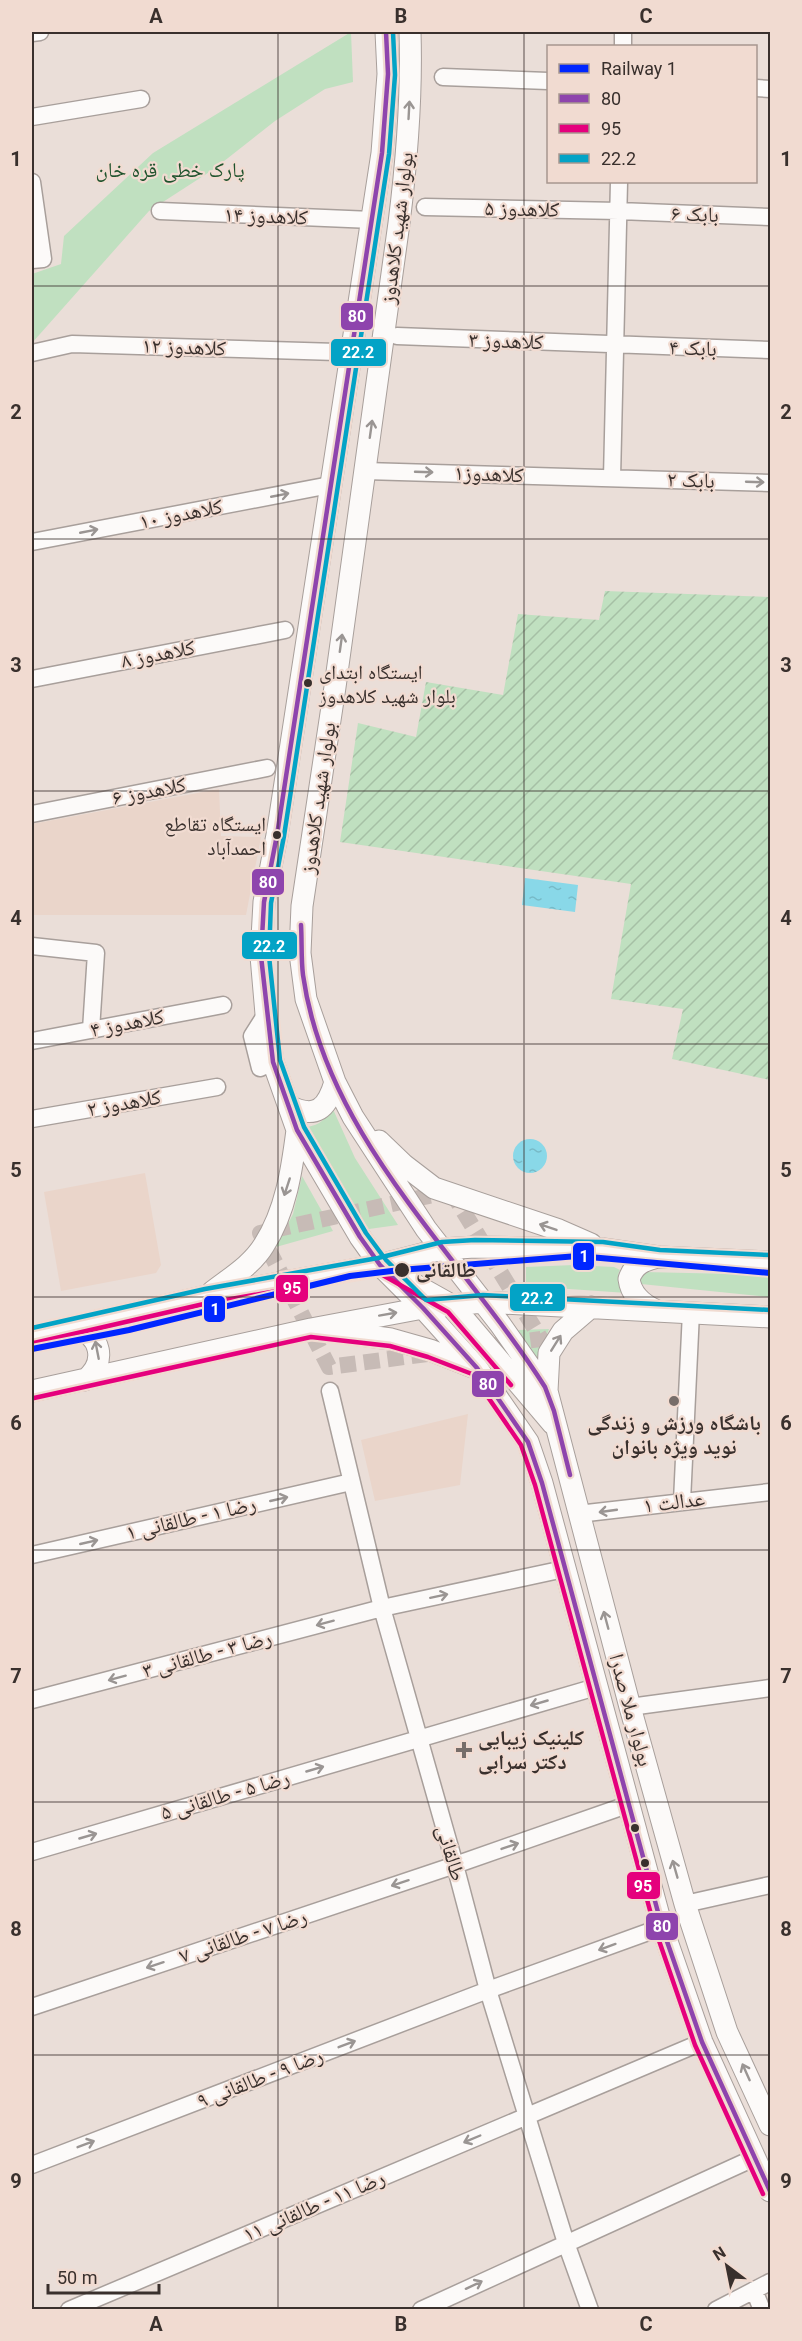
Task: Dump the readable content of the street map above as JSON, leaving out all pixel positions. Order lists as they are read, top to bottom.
{
  "streets": {
    "main road": ["بولوار شهید کلاهدوز", "بولوار ملا صدرا"],
    "street": [
      "کلاهدوز ۵",
      "بابک ۶",
      "کلاهدوز ۱۴",
      "کلاهدوز ۳",
      "کلاهدوز ۱۲",
      "بابک ۴",
      "کلاهدوز۱",
      "بابک ۲",
      "کلاهدوز ۱۰",
      "کلاهدوز ۸",
      "کلاهدوز ۶",
      "کلاهدوز ۴",
      "کلاهدوز ۲",
      "عدالت ۱",
      "رضا ۱ - طالقانی ۱",
      "رضا ۳ - طالقانی ۳",
      "رضا ۵ - طالقانی ۵",
      "طالقانی",
      "رضا ۷ - طالقانی ۷",
      "رضا ۹ - طالقانی ۹",
      "رضا ۱۱ - طالقانی ۱۱"
    ]
  },
  "crossings": [
    ["کلاهدوز ۵", "بابک ۶"],
    ["کلاهدوز ۱۴", "بولوار شهید کلاهدوز"],
    ["بولوار شهید کلاهدوز", "کلاهدوز۱"],
    ["بولوار شهید کلاهدوز", "کلاهدوز ۱۰"],
    ["بولوار شهید کلاهدوز", "بولوار ملا صدرا"],
    ["کلاهدوز ۳", "بابک ۴"],
    ["کلاهدوز۱", "بابک ۲"],
    ["عدالت ۱", "بولوار ملا صدرا"],
    ["رضا ۱ - طالقانی ۱", "طالقانی"],
    ["رضا ۳ - طالقانی ۳", "بولوار ملا صدرا"],
    ["رضا ۳ - طالقانی ۳", "طالقانی"],
    ["بولوار ملا صدرا", "رضا ۵ - طالقانی ۵"],
    ["بولوار ملا صدرا", "رضا ۷ - طالقانی ۷"],
    ["بولوار ملا صدرا", "رضا ۹ - طالقانی ۹"],
    ["بولوار ملا صدرا", "رضا ۱۱ - طالقانی ۱۱"],
    ["رضا ۵ - طالقانی ۵", "طالقانی"],
    ["طالقانی", "رضا ۷ - طالقانی ۷"],
    ["طالقانی", "رضا ۹ - طالقانی ۹"],
    ["طالقانی", "رضا ۱۱ - طالقانی ۱۱"]
  ],
  "one_way": [
    "کلاهدوز۱",
    "بابک ۲",
    "کلاهدوز ۱۰",
    "عدالت ۱",
    "رضا ۱ - طالقانی ۱"
  ],
  "parks": ["پارک خطی قره خان"],
  "places": {
    "other": [
      "ایستگاه ابتدای بلوار شهید کلاهدوز",
      "ایستگاه تقاطع احمدآباد",
      "طالقانی",
      "باشگاه ورزش و زندگی نوید ویژه بانوان"
    ],
    "health": ["کلینیک زیبایی دکتر سرابی"]
  },
  "lines": [
    "transit line 80",
    "transit line 22.2",
    "rail line 1",
    "transit line 95"
  ],
  "legend": [
    "Railway 1",
    "80",
    "95",
    "22.2"
  ],
  "scale_bar": "50 m",
  "north": "top left",
  "grid": {
    "columns": ["A", "B", "C"],
    "rows": [
      "1",
      "2",
      "3",
      "4",
      "5",
      "6",
      "7",
      "8",
      "9"
    ]
  }
}
